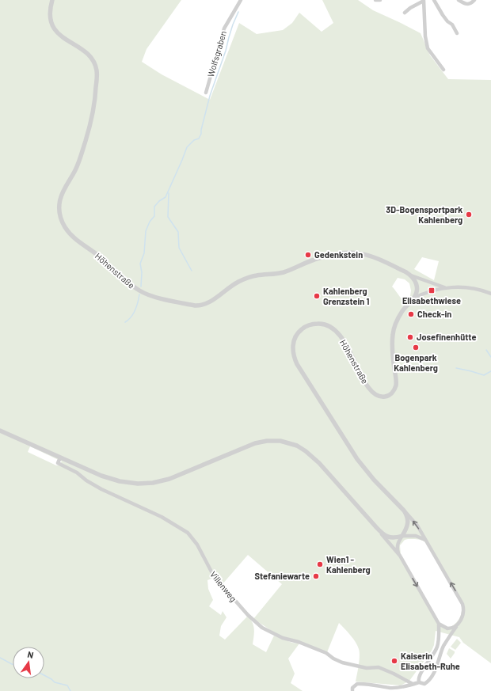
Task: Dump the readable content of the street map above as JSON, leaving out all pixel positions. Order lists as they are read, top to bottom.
{
  "streets": {
    "street": ["Wolfsgraben", "Höhenstraße", "Villenweg"]
  },
  "places": {
    "other": [
      "3D-Bogensportpark Kahlenberg",
      "Gedenkstein",
      "Kahlenberg Grenzstein 1",
      "Check-in",
      "Josefinenhütte",
      "Bogenpark Kahlenberg",
      "Wien1 - Kahlenberg",
      "Stefaniewarte",
      "Kaiserin Elisabeth-Ruhe"
    ],
    "transit": ["Elisabethwiese"]
  },
  "north": "top"
}
